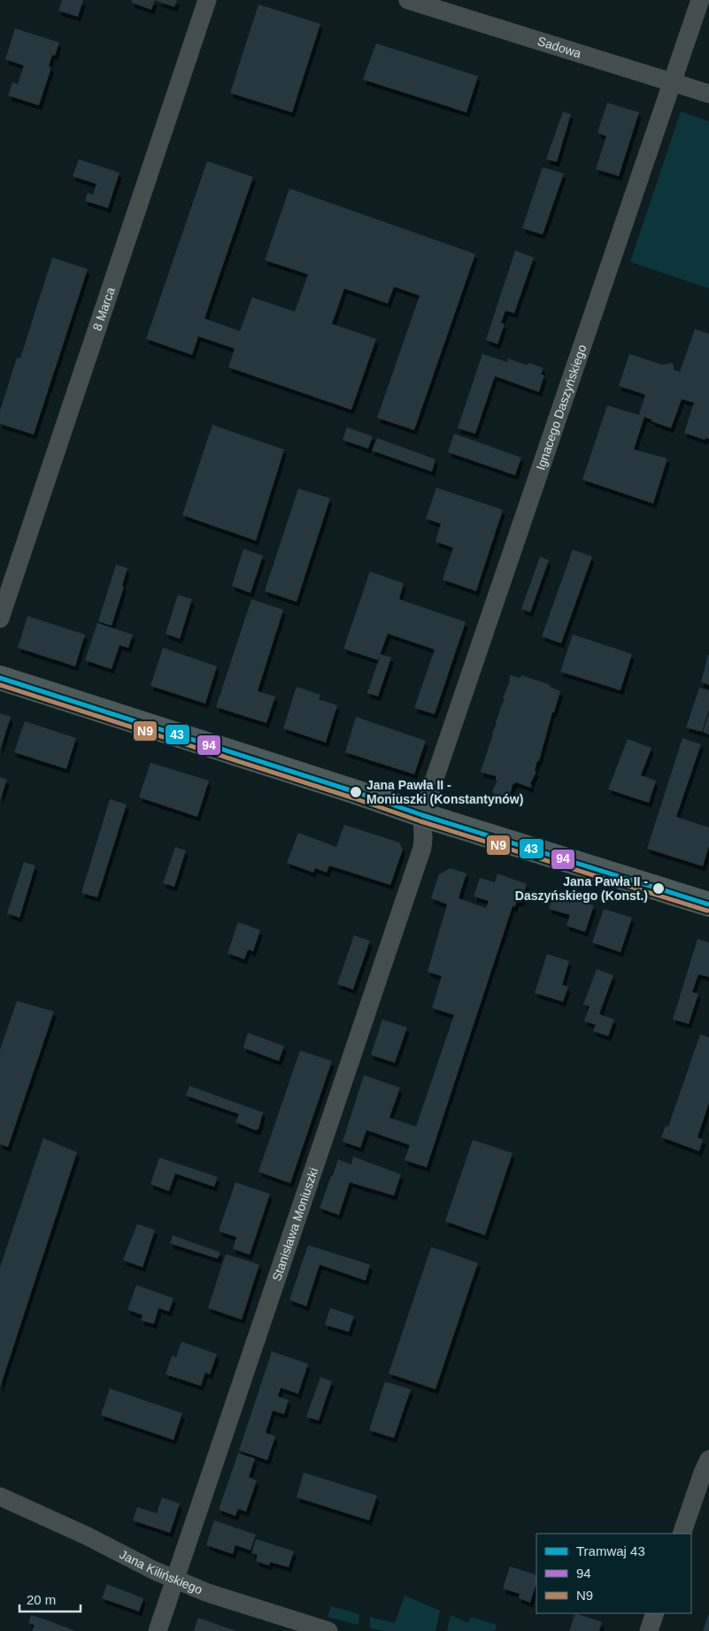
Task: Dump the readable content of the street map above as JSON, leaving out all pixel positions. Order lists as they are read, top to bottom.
{
  "streets": {
    "street": [
      "Sadowa",
      "8 Marca",
      "Ignacego Daszyńskiego",
      "Stanisława Moniuszki",
      "Jana Kilińskiego"
    ]
  },
  "crossings": [
    ["Sadowa", "Ignacego Daszyńskiego"],
    ["Ignacego Daszyńskiego", "Stanisława Moniuszki"],
    ["Stanisława Moniuszki", "Jana Kilińskiego"]
  ],
  "places": ["Jana Pawła II - Moniuszki (Konstantynów)", "Jana Pawła II - Daszyńskiego (Konst.)"],
  "lines": ["tram line 43", "transit line 94", "transit line N9"],
  "legend": ["Tramwaj 43", "94", "N9"],
  "scale_bar": "20 m"
}
